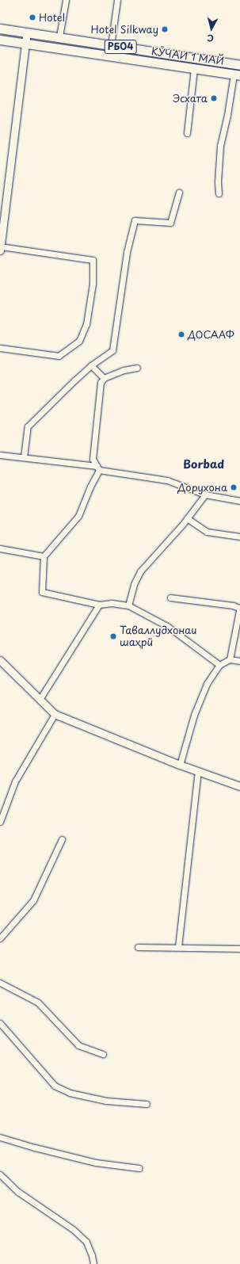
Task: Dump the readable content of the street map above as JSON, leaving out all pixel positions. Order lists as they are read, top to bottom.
{
  "streets": {
    "main road": ["РБ04", "КӮЧАИ 1 МАЙ"]
  },
  "districts": ["Borbad"],
  "places": [
    "Hotel",
    "Hotel Silkway",
    "Эсхата",
    "ДОСААФ",
    "Дорухона",
    "Таваллудхонаи шаҳрӣ"
  ],
  "north": "bottom"
}
